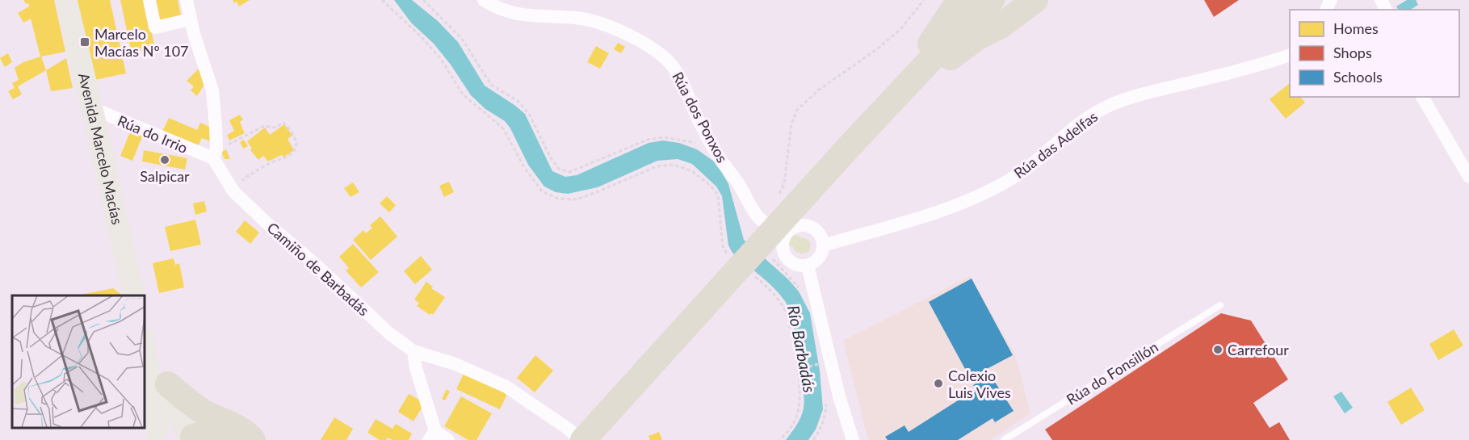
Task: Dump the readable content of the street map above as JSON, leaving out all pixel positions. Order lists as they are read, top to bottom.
{
  "streets": {
    "main road": ["Avenida Marcelo Macías"],
    "street": [
      "Rúa dos Ponxos",
      "Rúa do Irrio",
      "Rúa das Adelfas",
      "Camiño de Barbadás"
    ],
    "lane": ["Rúa do Fonsillón"]
  },
  "crossings": [
    ["Rúa dos Ponxos", "Rúa das Adelfas"],
    ["Rúa do Irrio", "Avenida Marcelo Macías"],
    ["Rúa do Irrio", "Camiño de Barbadás"]
  ],
  "water": ["Río Barbadás"],
  "places": {
    "transit": ["Marcelo Macías Nº 107"],
    "other": ["Salpicar", "Carrefour", "Colexio Luis Vives"]
  },
  "legend": ["Homes", "Shops", "Schools"]
}
